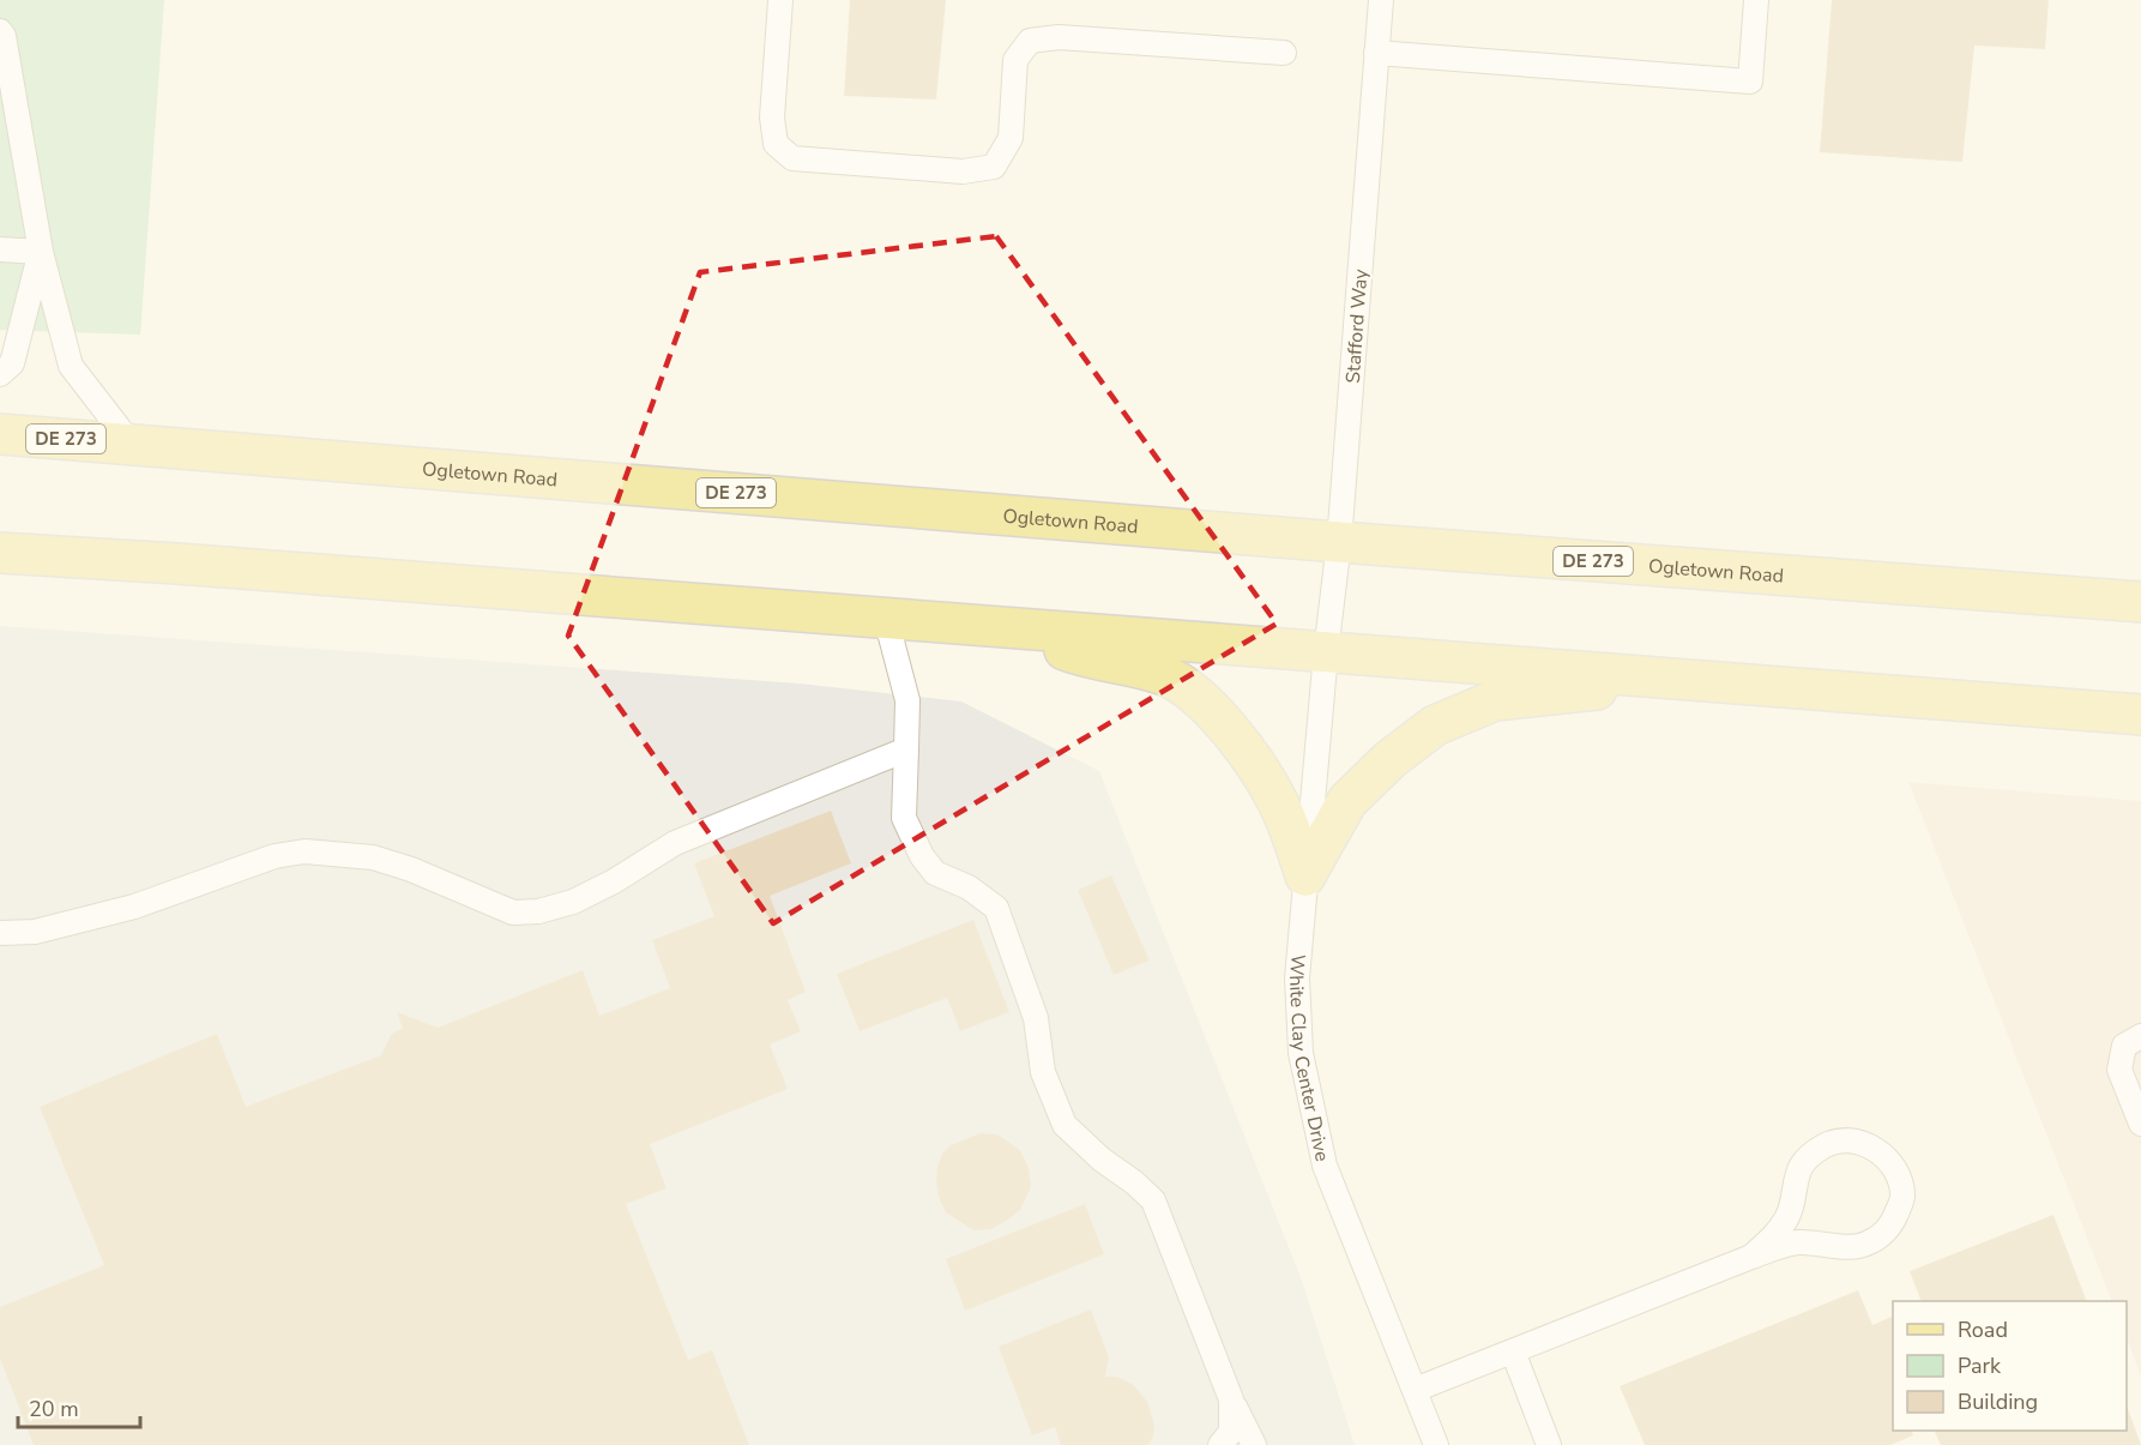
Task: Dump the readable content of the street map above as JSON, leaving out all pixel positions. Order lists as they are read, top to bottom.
{
  "streets": {
    "main road": ["DE 273", "Ogletown Road"],
    "lane": ["Stafford Way", "White Clay Center Drive"]
  },
  "crossings": [
    ["Stafford Way", "Ogletown Road"],
    ["Stafford Way", "White Clay Center Drive"]
  ],
  "legend": ["Road", "Park", "Building"],
  "scale_bar": "20 m"
}
